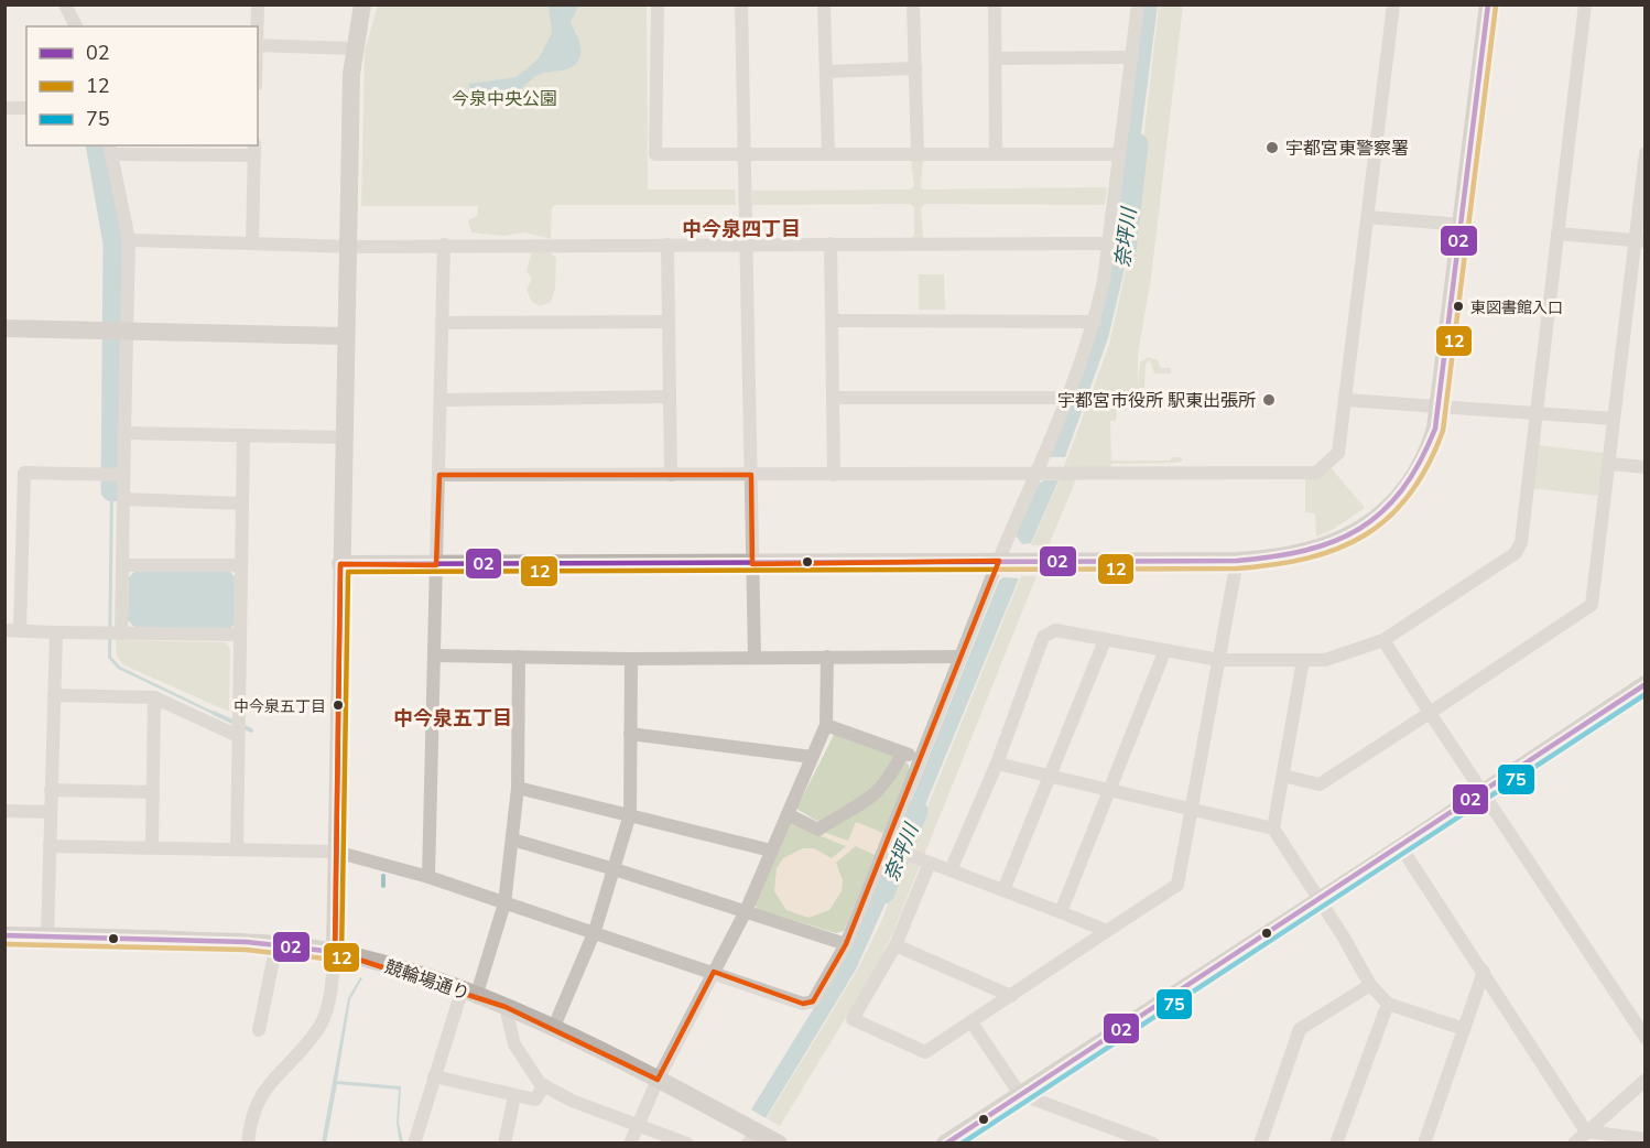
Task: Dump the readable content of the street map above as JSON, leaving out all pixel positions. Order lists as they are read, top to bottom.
{
  "streets": {
    "street": ["競輪場通り"]
  },
  "districts": ["中今泉四丁目", "中今泉五丁目"],
  "water": ["奈坪川"],
  "parks": ["今泉中央公園"],
  "places": [
    "宇都宮東警察署",
    "東図書館入口",
    "宇都宮市役所 駅東出張所",
    "中今泉五丁目"
  ],
  "lines": ["transit line 02", "transit line 12", "transit line 75"],
  "legend": ["02", "12", "75"]
}
